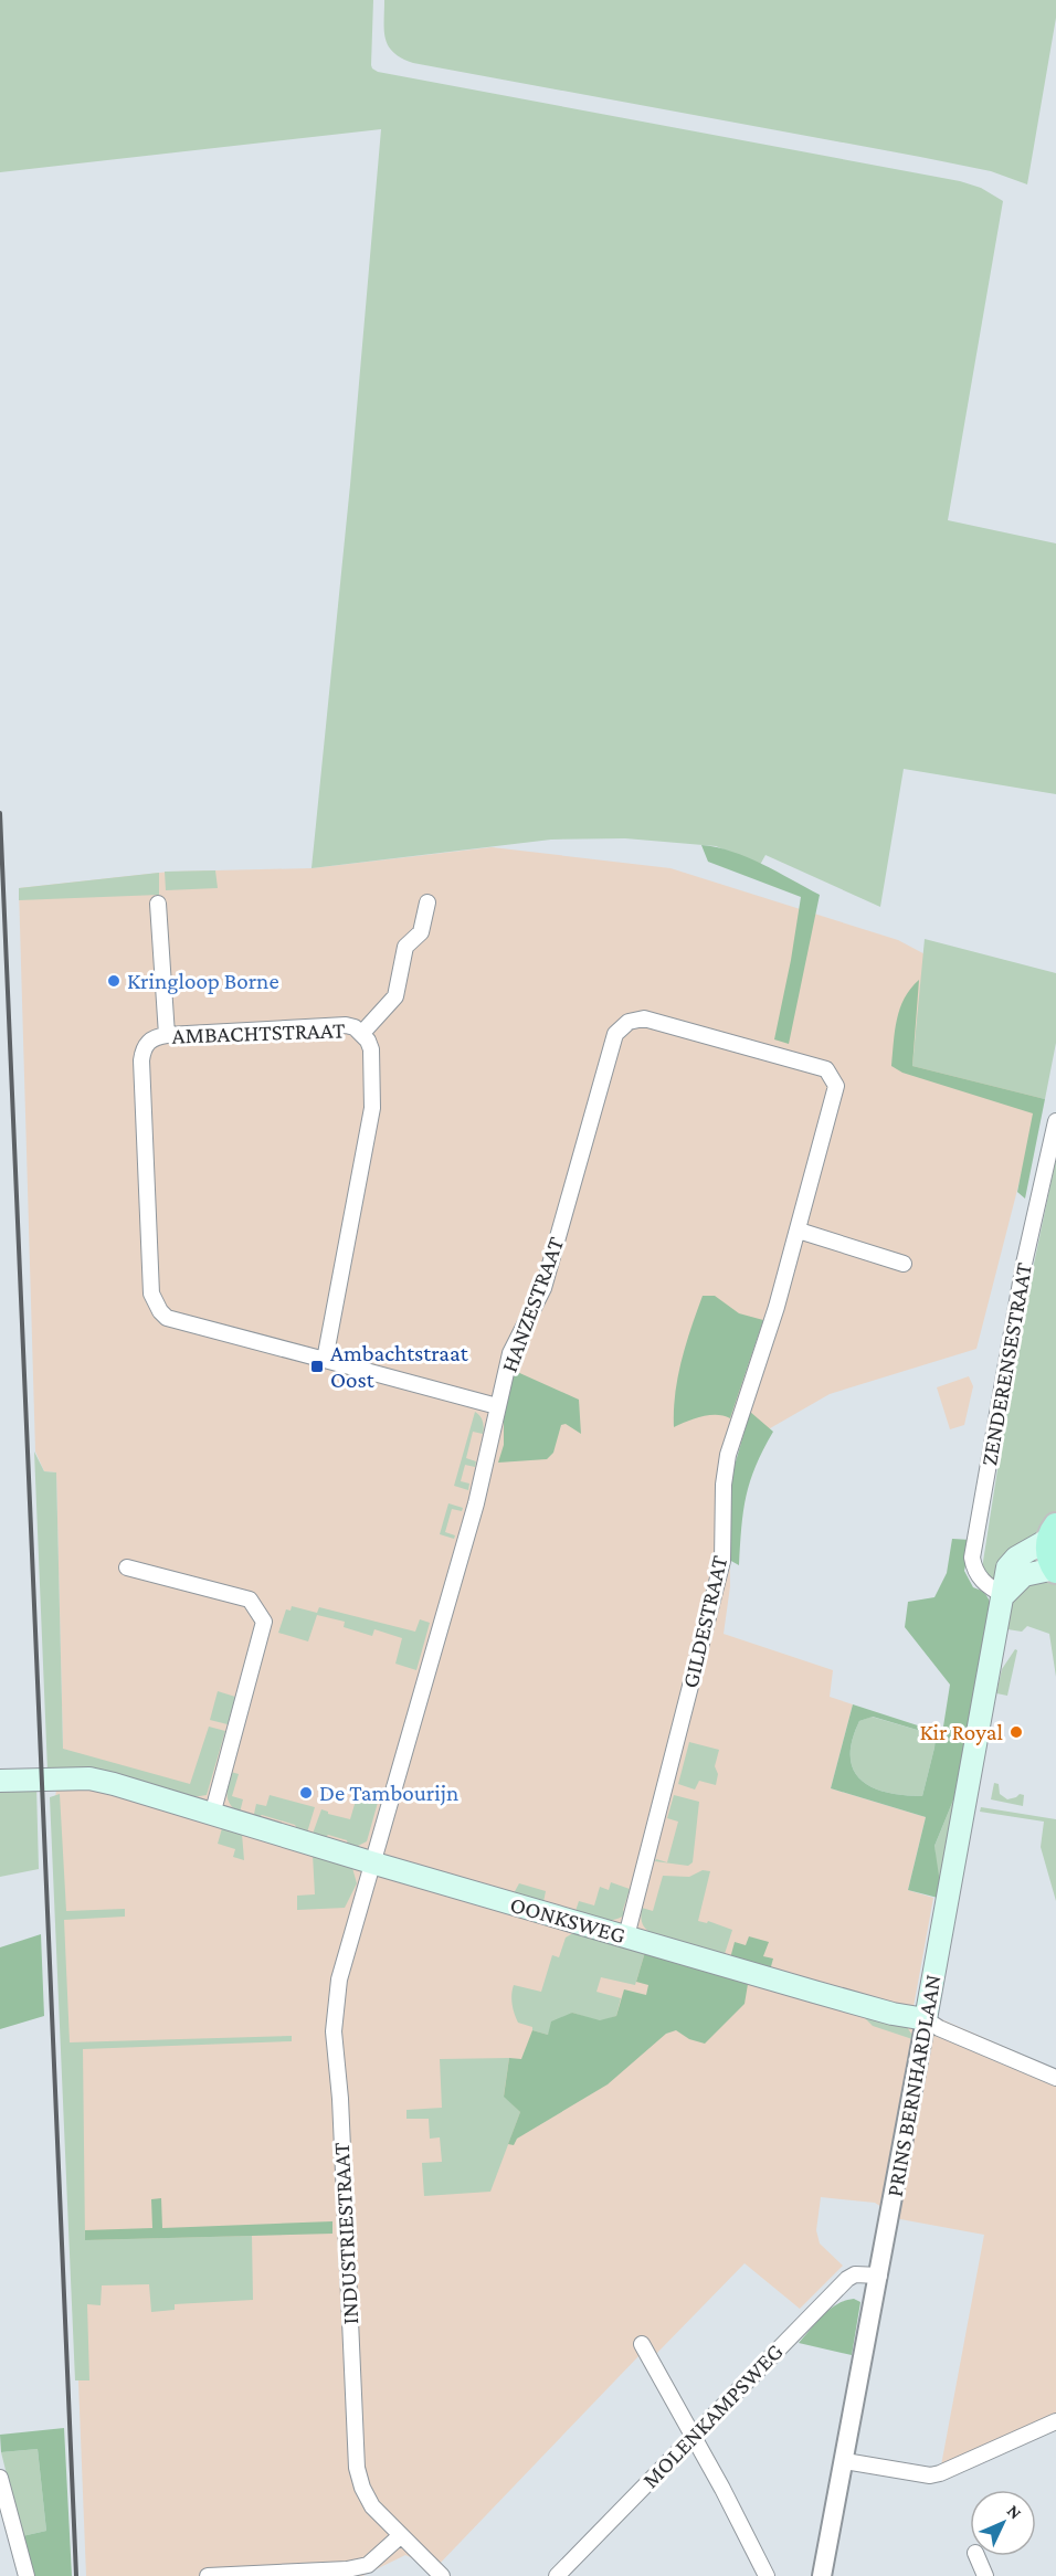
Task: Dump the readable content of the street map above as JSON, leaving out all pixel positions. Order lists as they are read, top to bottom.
{
  "streets": {
    "main road": ["OONKSWEG", "PRINS BERNHARDLAAN"],
    "street": [
      "AMBACHTSTRAAT",
      "HANZESTRAAT",
      "ZENDERENSESTRAAT",
      "GILDESTRAAT",
      "INDUSTRIESTRAAT",
      "MOLENKAMPSWEG"
    ]
  },
  "crossings": [
    ["AMBACHTSTRAAT", "HANZESTRAAT"],
    ["HANZESTRAAT", "GILDESTRAAT"],
    ["HANZESTRAAT", "OONKSWEG"],
    ["HANZESTRAAT", "INDUSTRIESTRAAT"],
    ["ZENDERENSESTRAAT", "PRINS BERNHARDLAAN"],
    ["GILDESTRAAT", "OONKSWEG"],
    ["OONKSWEG", "PRINS BERNHARDLAAN"],
    ["OONKSWEG", "INDUSTRIESTRAAT"],
    ["PRINS BERNHARDLAAN", "MOLENKAMPSWEG"]
  ],
  "places": {
    "other": ["Kringloop Borne", "Kir Royal", "De Tambourijn"],
    "transit": ["Ambachtstraat Oost"]
  },
  "north": "top right"
}
